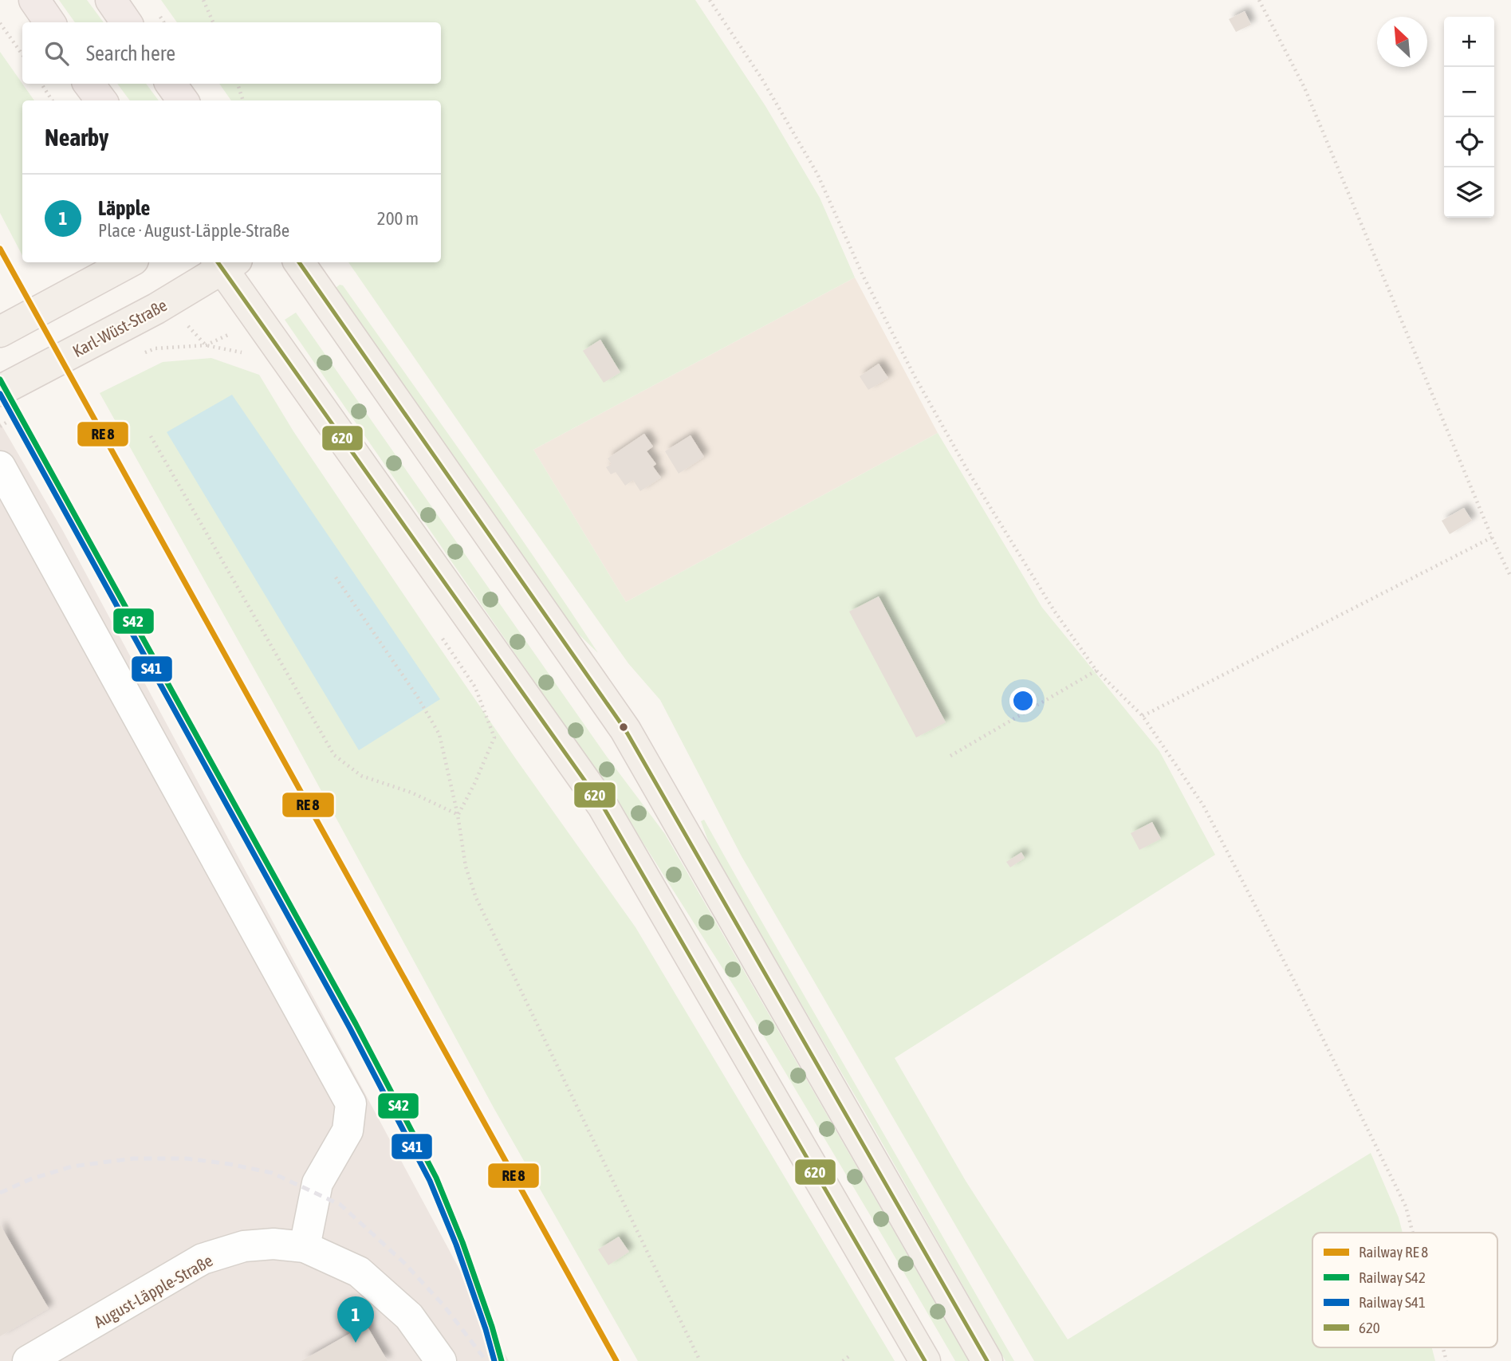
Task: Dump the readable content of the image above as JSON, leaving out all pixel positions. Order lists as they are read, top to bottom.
{
  "streets": {
    "main road": ["Karl-Wüst-Straße"],
    "street": ["August-Läpple-Straße"]
  },
  "lines": ["transit line 620", "rail line S42", "rail line S41"],
  "legend": [
    "Railway RE 8",
    "Railway S42",
    "Railway S41",
    "620"
  ],
  "north": "top left",
  "page": {
    "map_buttons": ["+", "−"],
    "search": "Search here",
    "heading": "Nearby",
    "list": [
      {
        "mark": "1",
        "name": "Läpple",
        "note": "Place · August-Läpple-Straße",
        "value": "200 m"
      }
    ],
    "pins": "1"
  }
}
